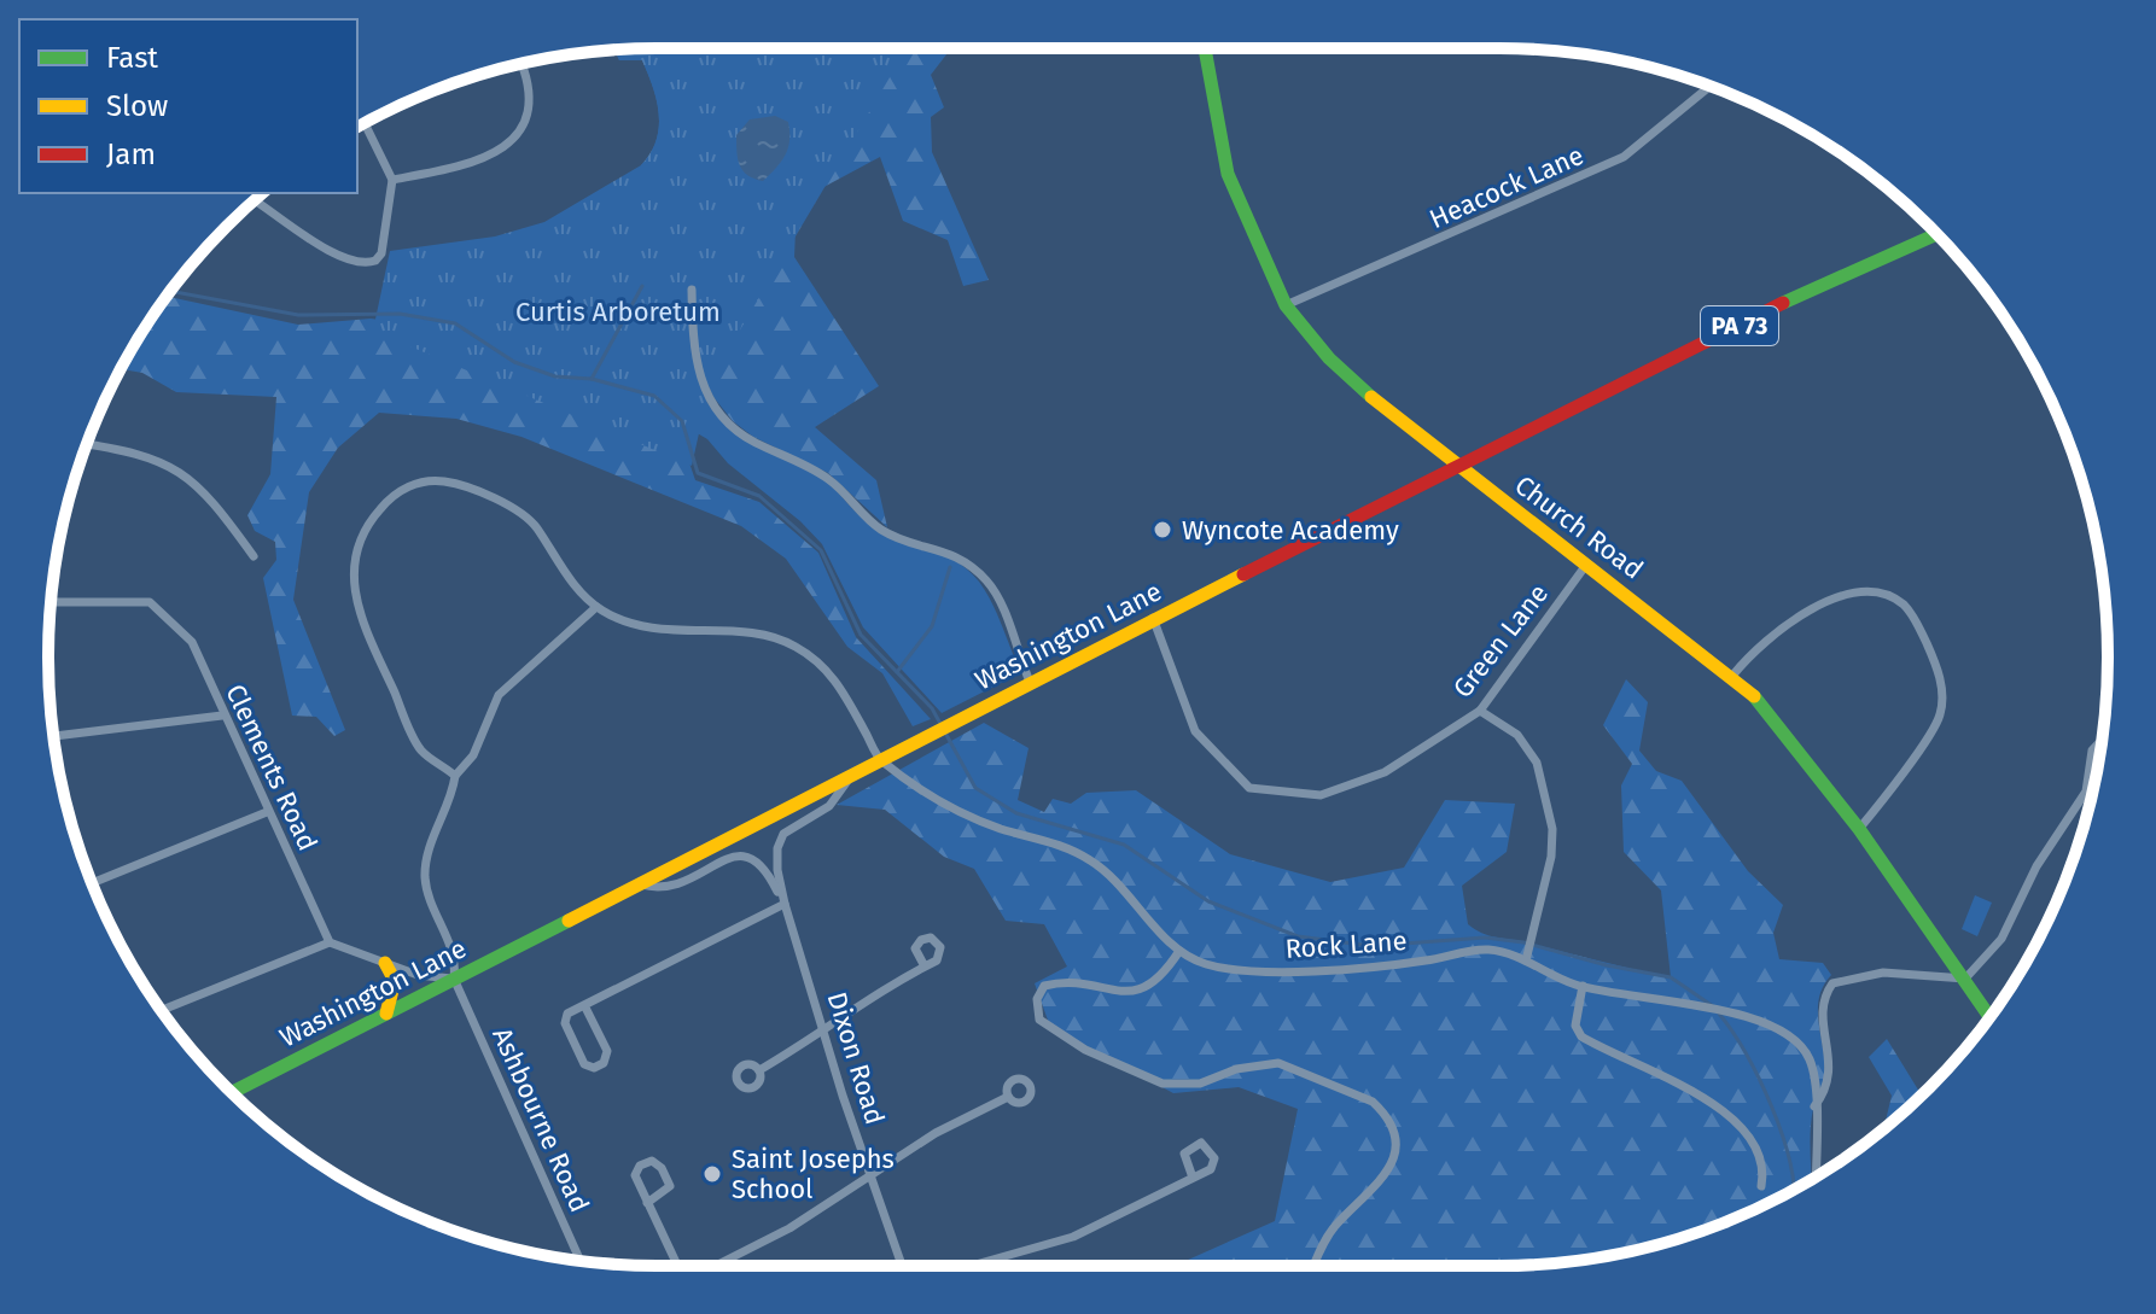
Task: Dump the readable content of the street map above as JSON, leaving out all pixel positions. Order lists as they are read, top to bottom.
{
  "streets": {
    "main road": ["PA 73", "Church Road", "Washington Lane"],
    "street": [
      "Heacock Lane",
      "Green Lane",
      "Clements Road",
      "Rock Lane",
      "Dixon Road",
      "Ashbourne Road"
    ]
  },
  "crossings": [
    ["Heacock Lane", "Church Road"],
    ["Church Road", "Washington Lane"],
    ["Church Road", "Green Lane"],
    ["Washington Lane", "Green Lane"],
    ["Washington Lane", "Rock Lane"],
    ["Washington Lane", "Dixon Road"],
    ["Washington Lane", "Ashbourne Road"]
  ],
  "parks": ["Curtis Arboretum"],
  "places": ["Wyncote Academy", "Saint Josephs School"],
  "legend": ["Fast", "Slow", "Jam"]
}
